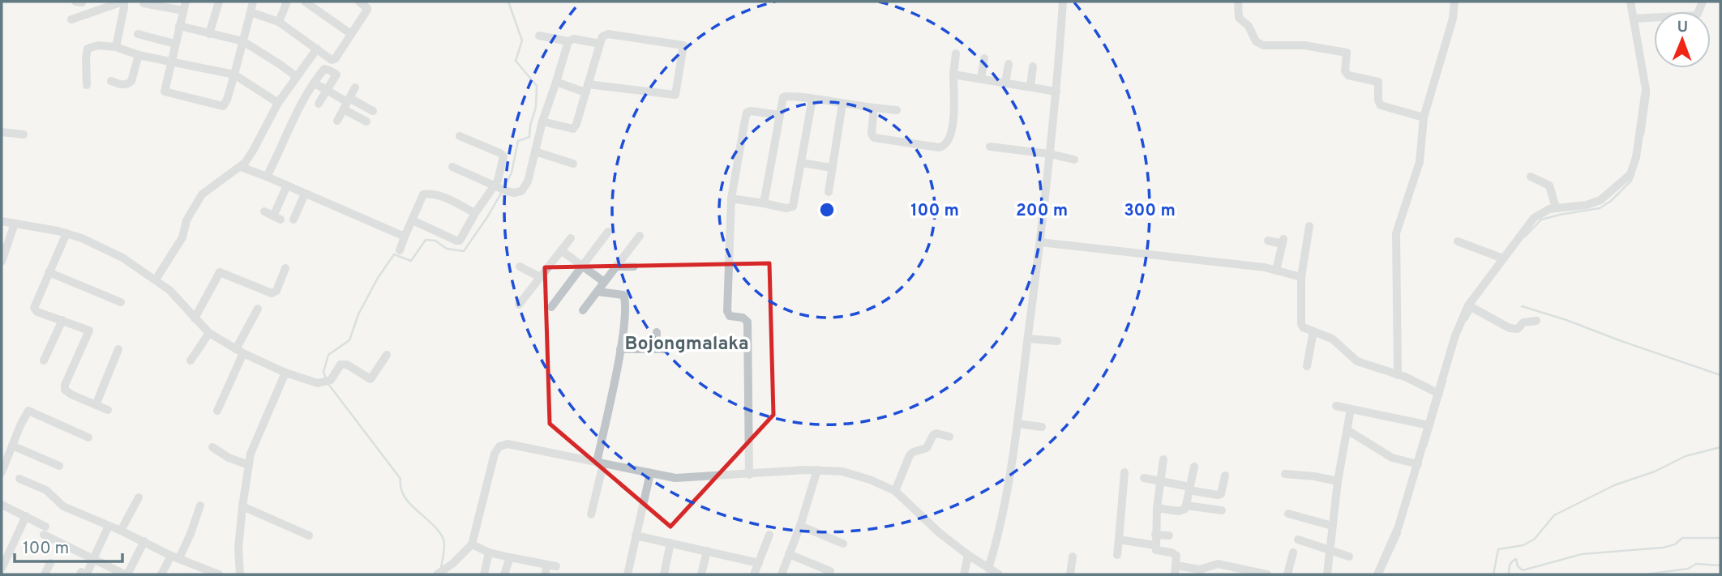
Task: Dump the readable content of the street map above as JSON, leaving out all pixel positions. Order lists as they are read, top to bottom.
{
  "districts": ["Bojongmalaka"],
  "scale_bar": "100 m",
  "north": "top",
  "rings": ["100 m", "200 m", "300 m"]
}
